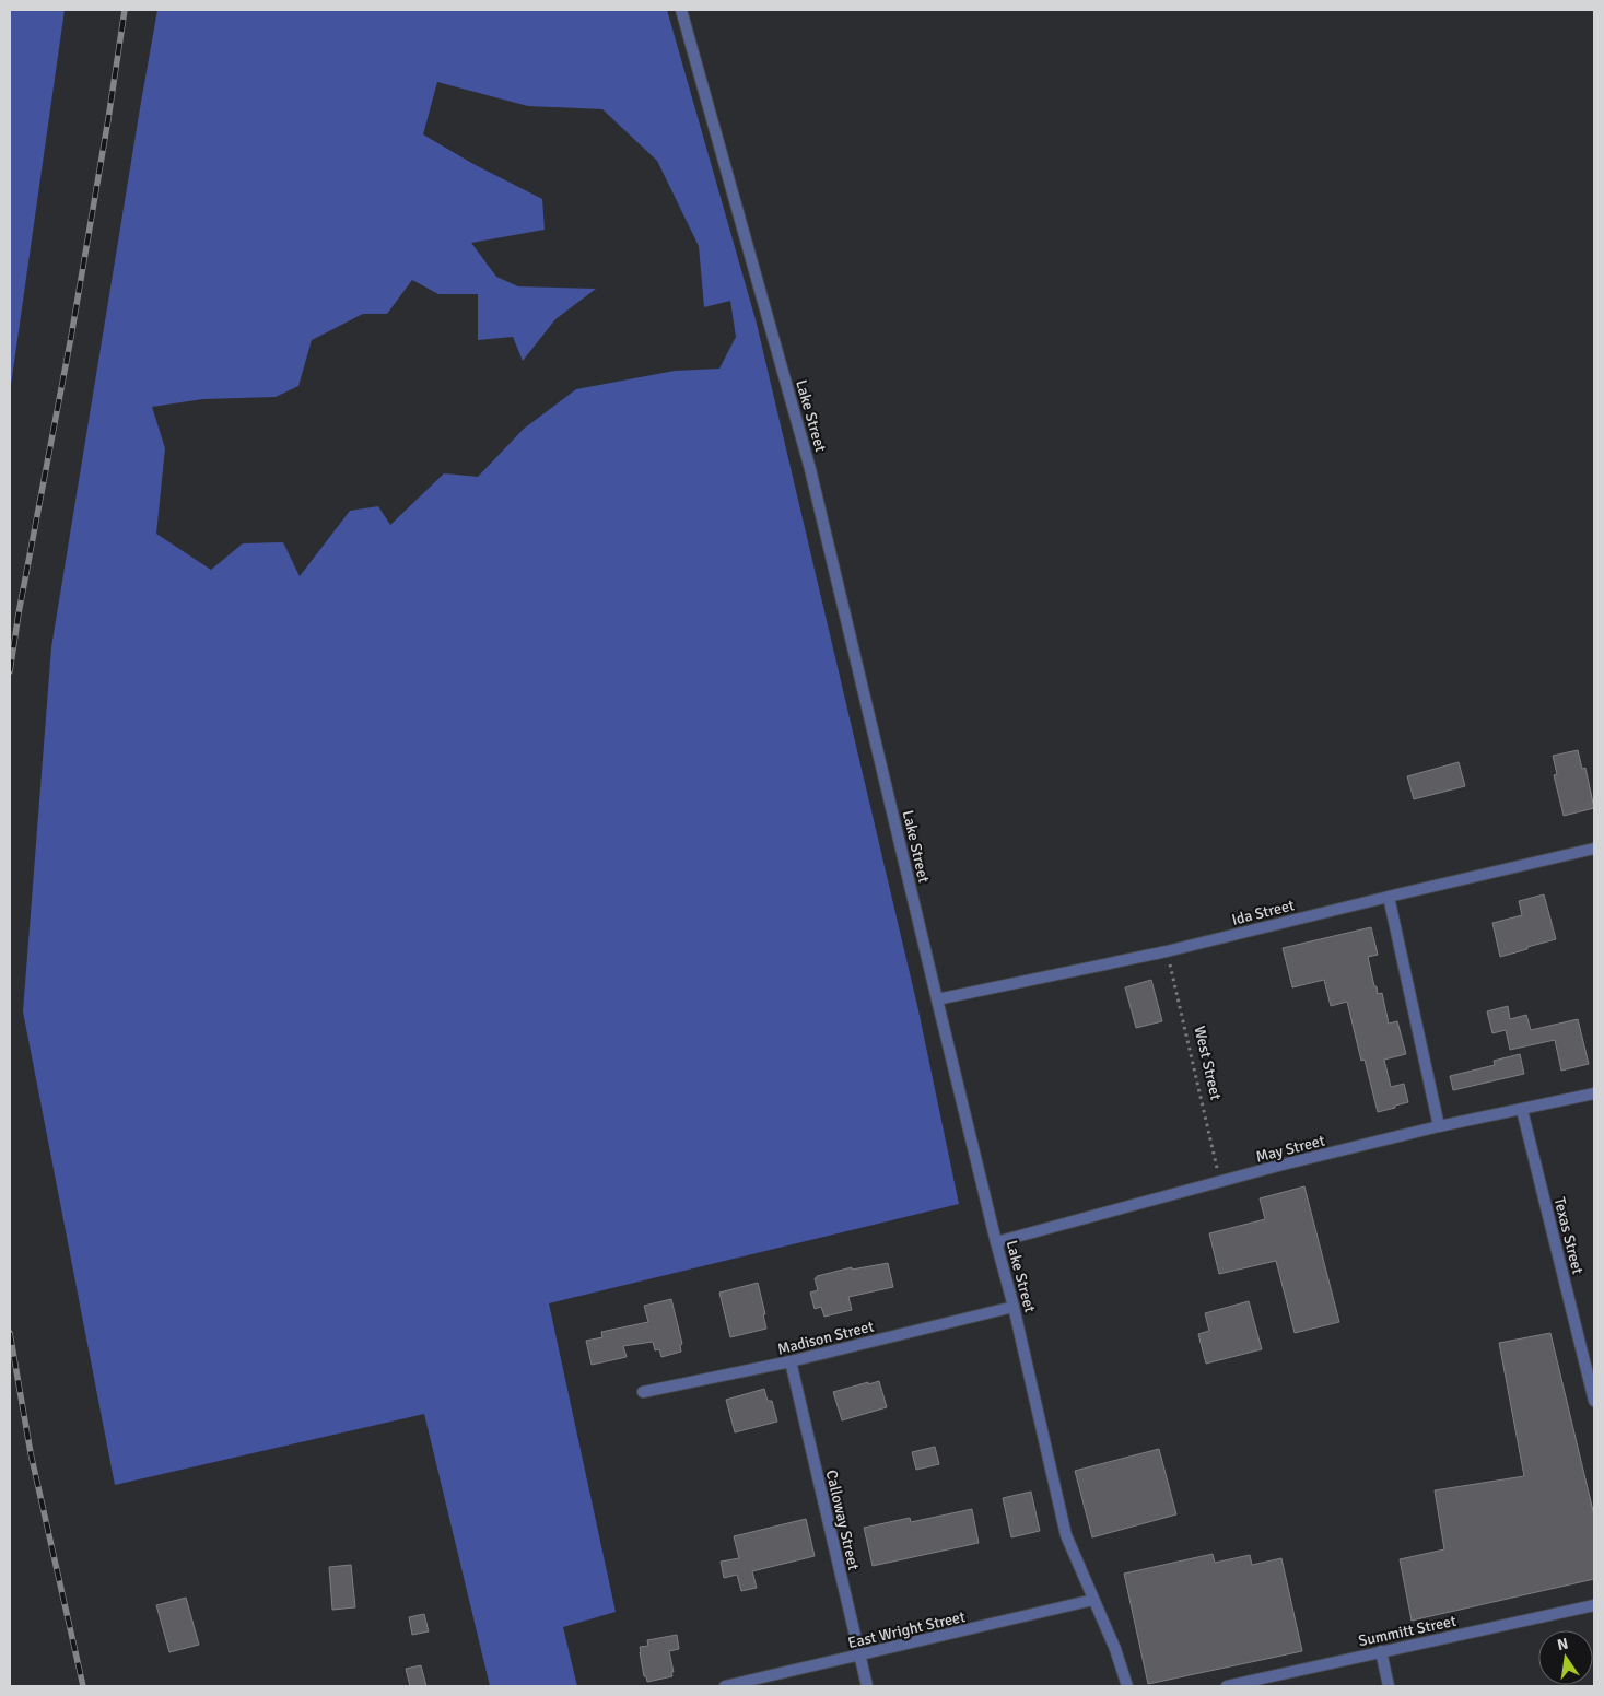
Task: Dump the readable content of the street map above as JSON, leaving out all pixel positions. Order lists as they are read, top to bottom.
{
  "streets": {
    "street": [
      "Lake Street",
      "Ida Street",
      "May Street",
      "Texas Street",
      "Madison Street",
      "Calloway Street",
      "East Wright Street",
      "Summitt Street"
    ],
    "path": ["West Street"]
  },
  "crossings": [
    ["Lake Street", "Ida Street"],
    ["Lake Street", "May Street"],
    ["Lake Street", "Madison Street"],
    ["Lake Street", "East Wright Street"],
    ["Ida Street", "West Street"],
    ["West Street", "May Street"],
    ["May Street", "Texas Street"],
    ["Madison Street", "Calloway Street"],
    ["Calloway Street", "East Wright Street"]
  ],
  "north": "top"
}
